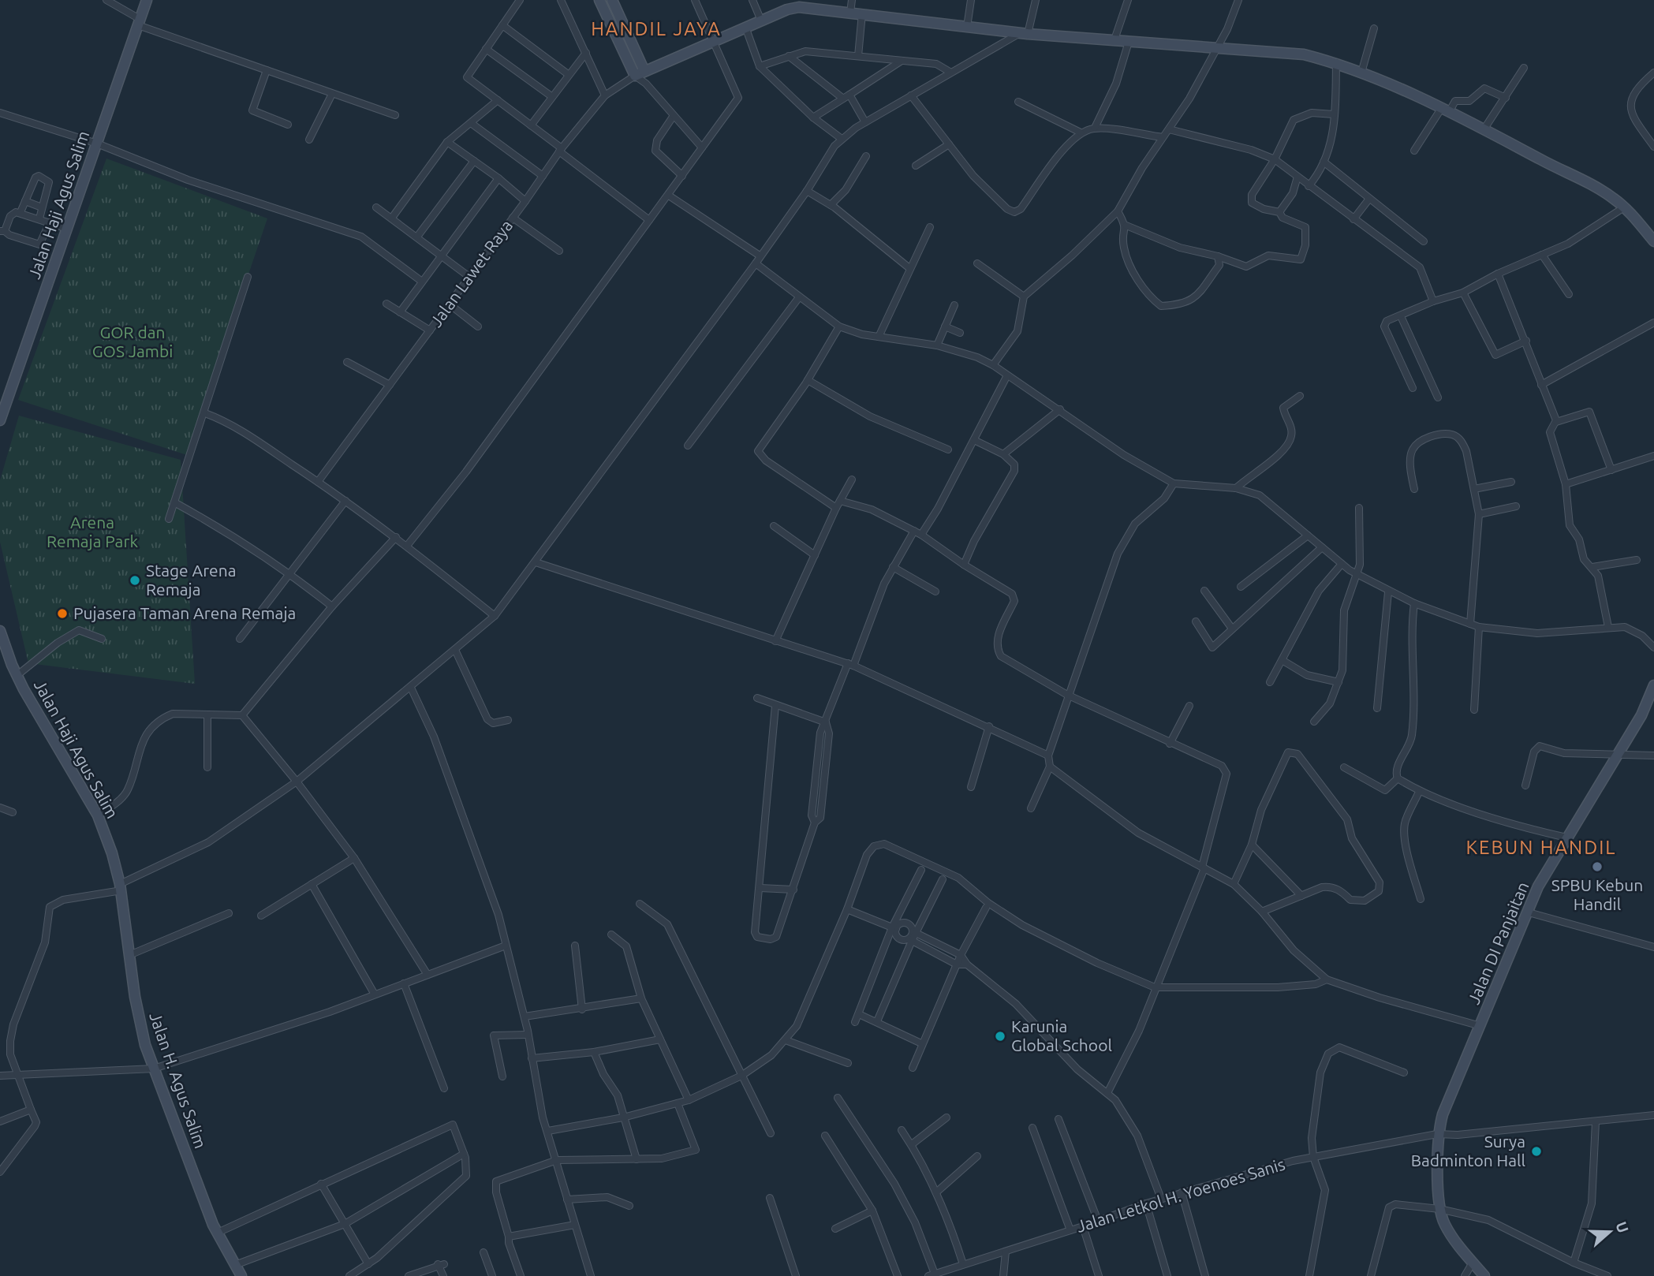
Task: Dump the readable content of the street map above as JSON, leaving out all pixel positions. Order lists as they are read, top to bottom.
{
  "streets": {
    "street": [
      "Jalan Haji Agus Salim",
      "Jalan Lawet Raya",
      "Jalan DI Panjaitan",
      "Jalan H. Agus Salim",
      "Jalan Letkol H. Yoenoes Sanis"
    ]
  },
  "crossings": [
    ["Jalan Haji Agus Salim", "Jalan H. Agus Salim"],
    ["Jalan DI Panjaitan", "Jalan Letkol H. Yoenoes Sanis"]
  ],
  "districts": ["HANDIL JAYA", "KEBUN HANDIL"],
  "parks": ["GOR dan GOS Jambi", "Arena Remaja Park"],
  "places": [
    "Stage Arena Remaja",
    "Pujasera Taman Arena Remaja",
    "SPBU Kebun Handil",
    "Karunia Global School",
    "Surya Badminton Hall"
  ],
  "north": "right"
}
